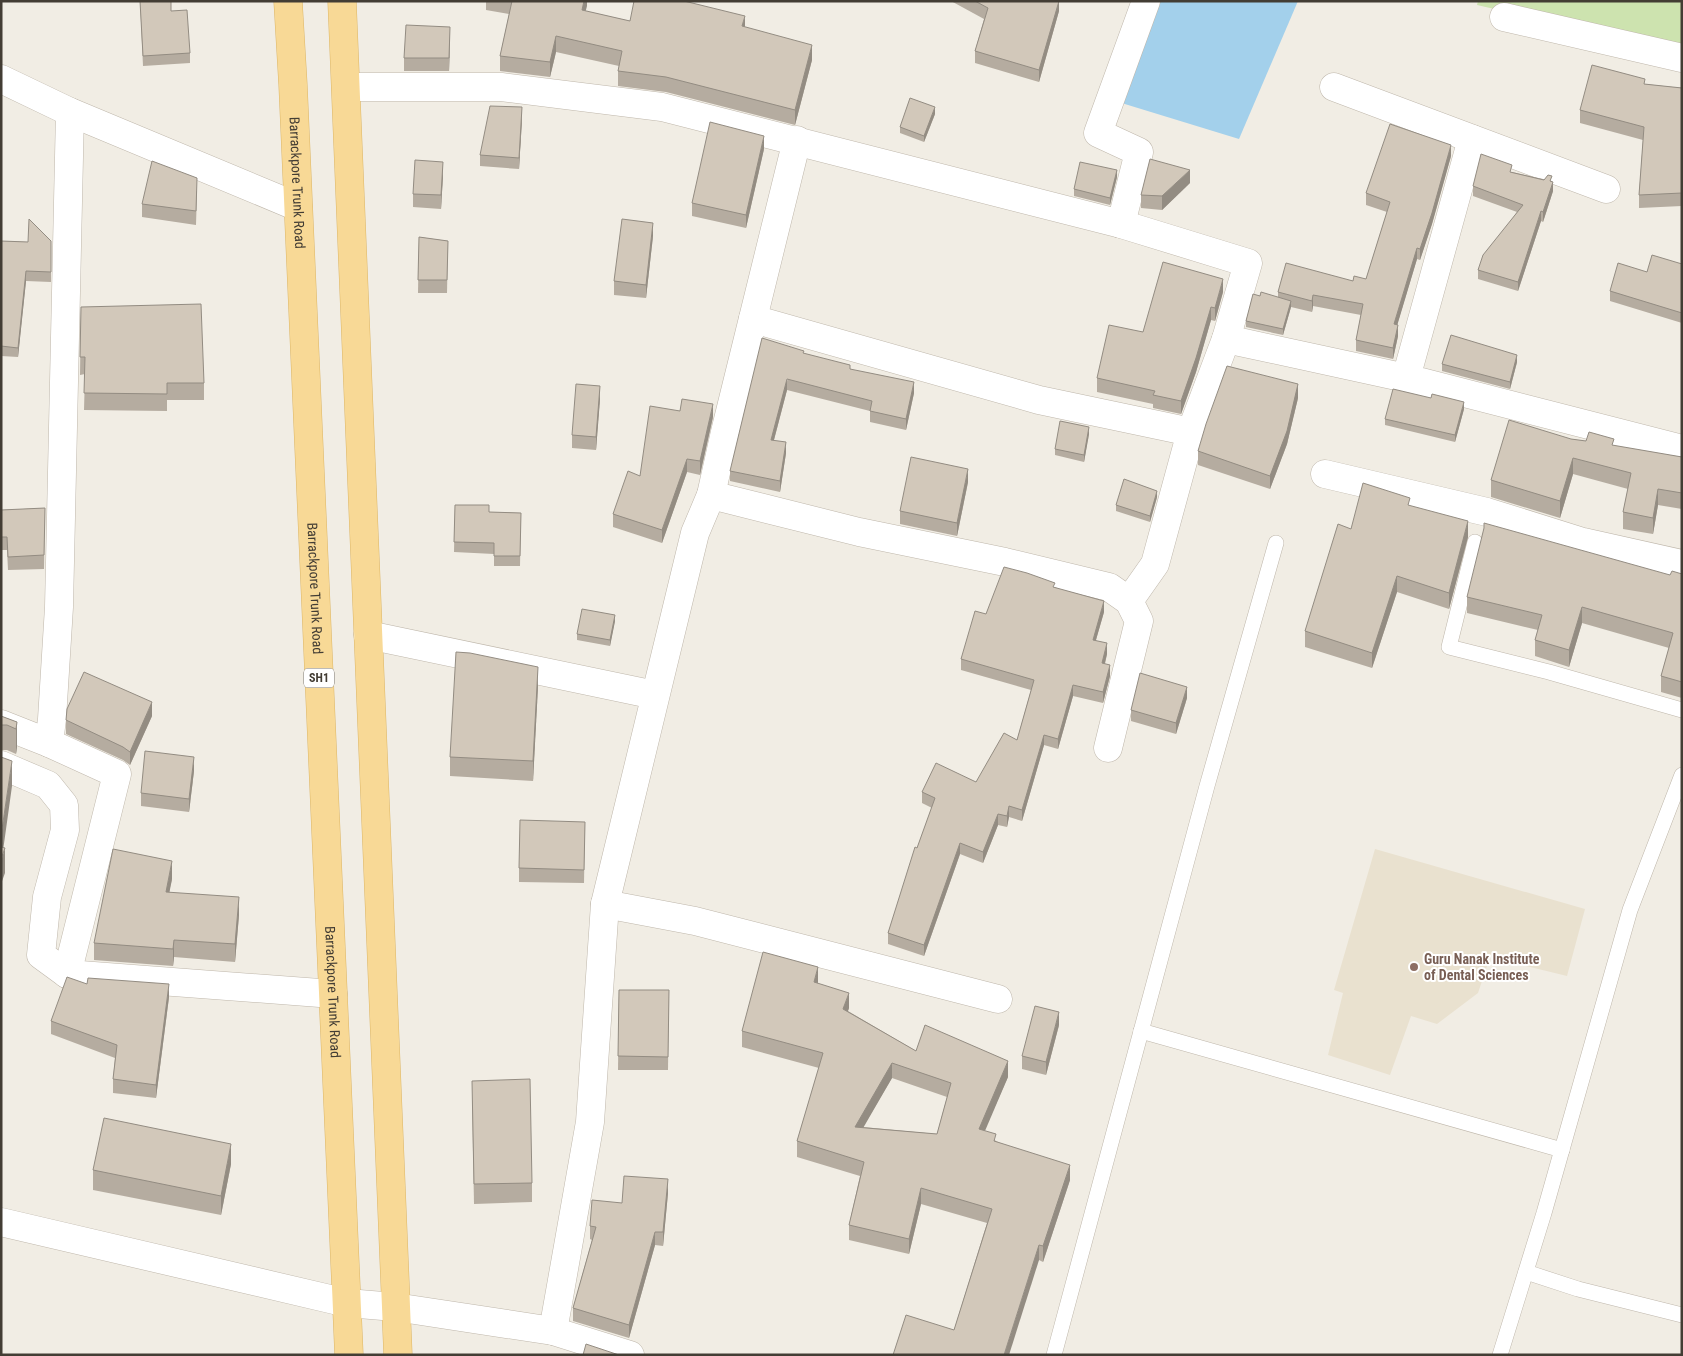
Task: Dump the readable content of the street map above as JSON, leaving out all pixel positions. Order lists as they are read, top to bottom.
{
  "streets": {
    "main road": ["Barrackpore Trunk Road", "SH1"]
  },
  "places": ["Guru Nanak Institute of Dental Sciences"]
}
